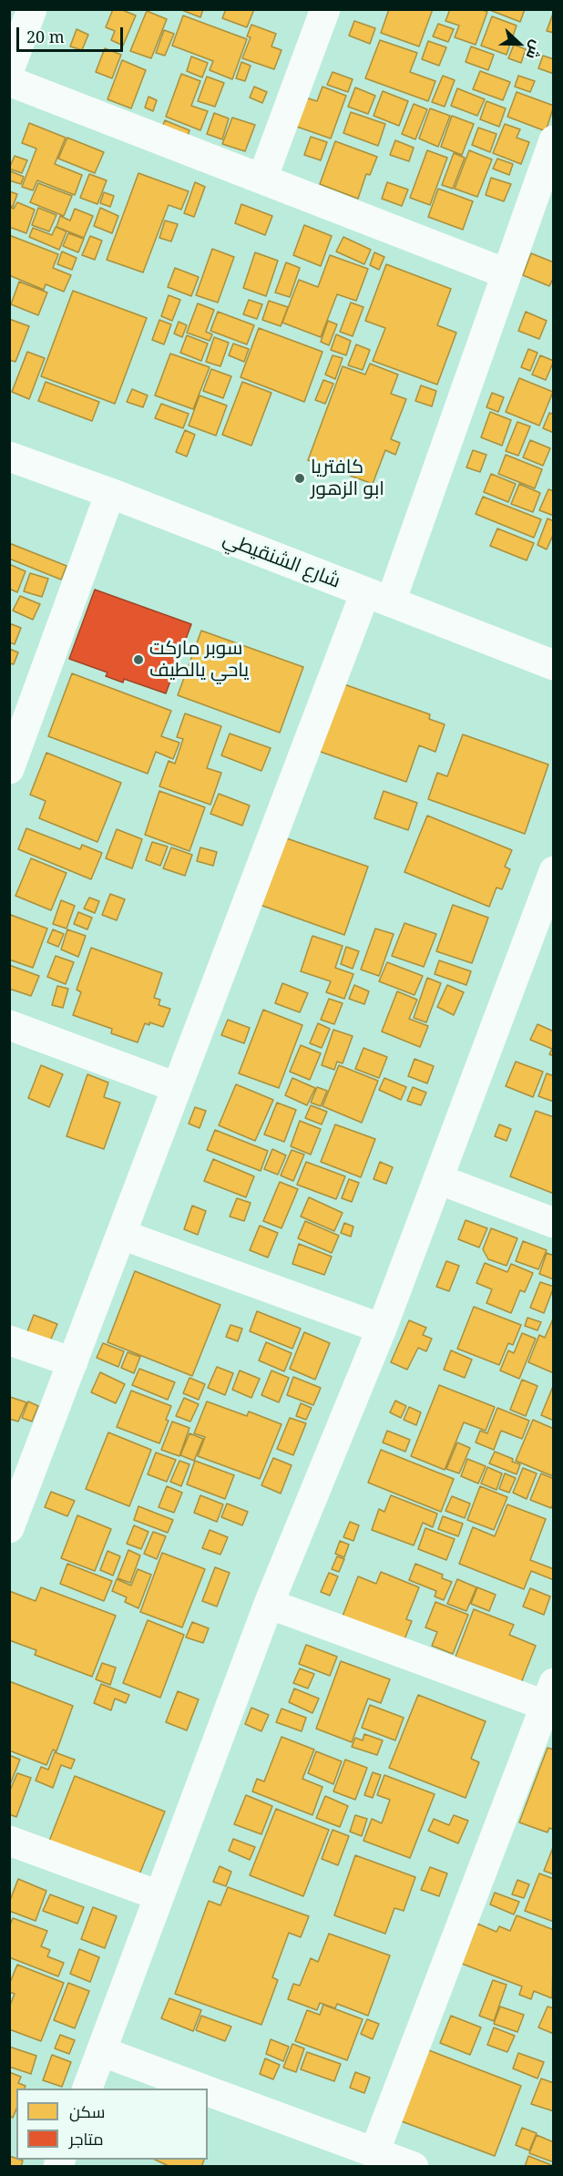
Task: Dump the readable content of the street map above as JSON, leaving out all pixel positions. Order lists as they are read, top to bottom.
{
  "streets": {
    "street": ["شارع الشنقيطي"]
  },
  "places": ["كافتريا ابو الزهور", "سوبر ماركت ياحي يالطيف"],
  "legend": ["سكن", "متاجر"],
  "scale_bar": "20 m",
  "north": "right"
}
